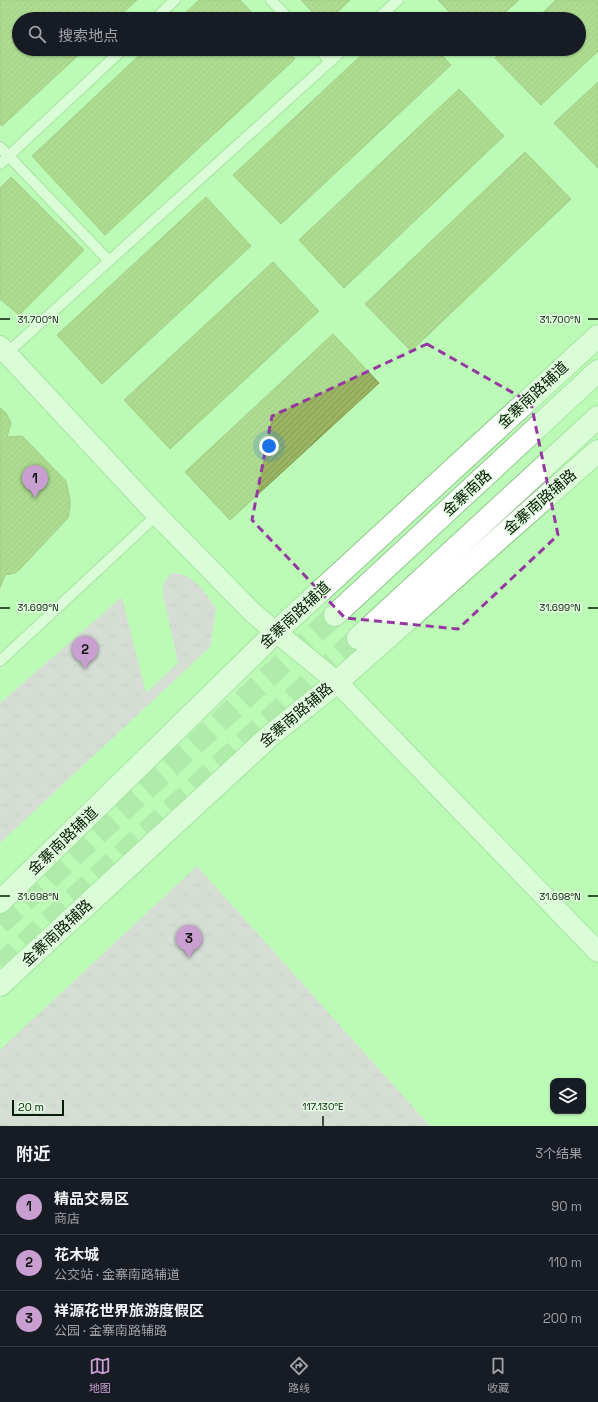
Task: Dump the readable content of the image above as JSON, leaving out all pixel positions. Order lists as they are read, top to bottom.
{
  "streets": {
    "main road": ["金寨南路辅道", "金寨南路", "金寨南路辅路"]
  },
  "scale_bar": "20 m",
  "page": {
    "search": "搜索地点",
    "pins": ["1", "2", "3"],
    "scale": "20 m",
    "heading": ["附近", "3个结果"],
    "list": [
      {
        "mark": "1",
        "name": "精品交易区",
        "note": "商店",
        "value": "90 m"
      },
      {
        "mark": "2",
        "name": "花木城",
        "note": "公交站 · 金寨南路辅道",
        "value": "110 m"
      },
      {
        "mark": "3",
        "name": "祥源花世界旅游度假区",
        "note": "公园 · 金寨南路辅路",
        "value": "200 m"
      }
    ],
    "nav": ["地图", "路线", "收藏"]
  },
  "coordinates": [
    "31.700°N",
    "31.699°N",
    "31.698°N",
    "117.130°E"
  ]
}
